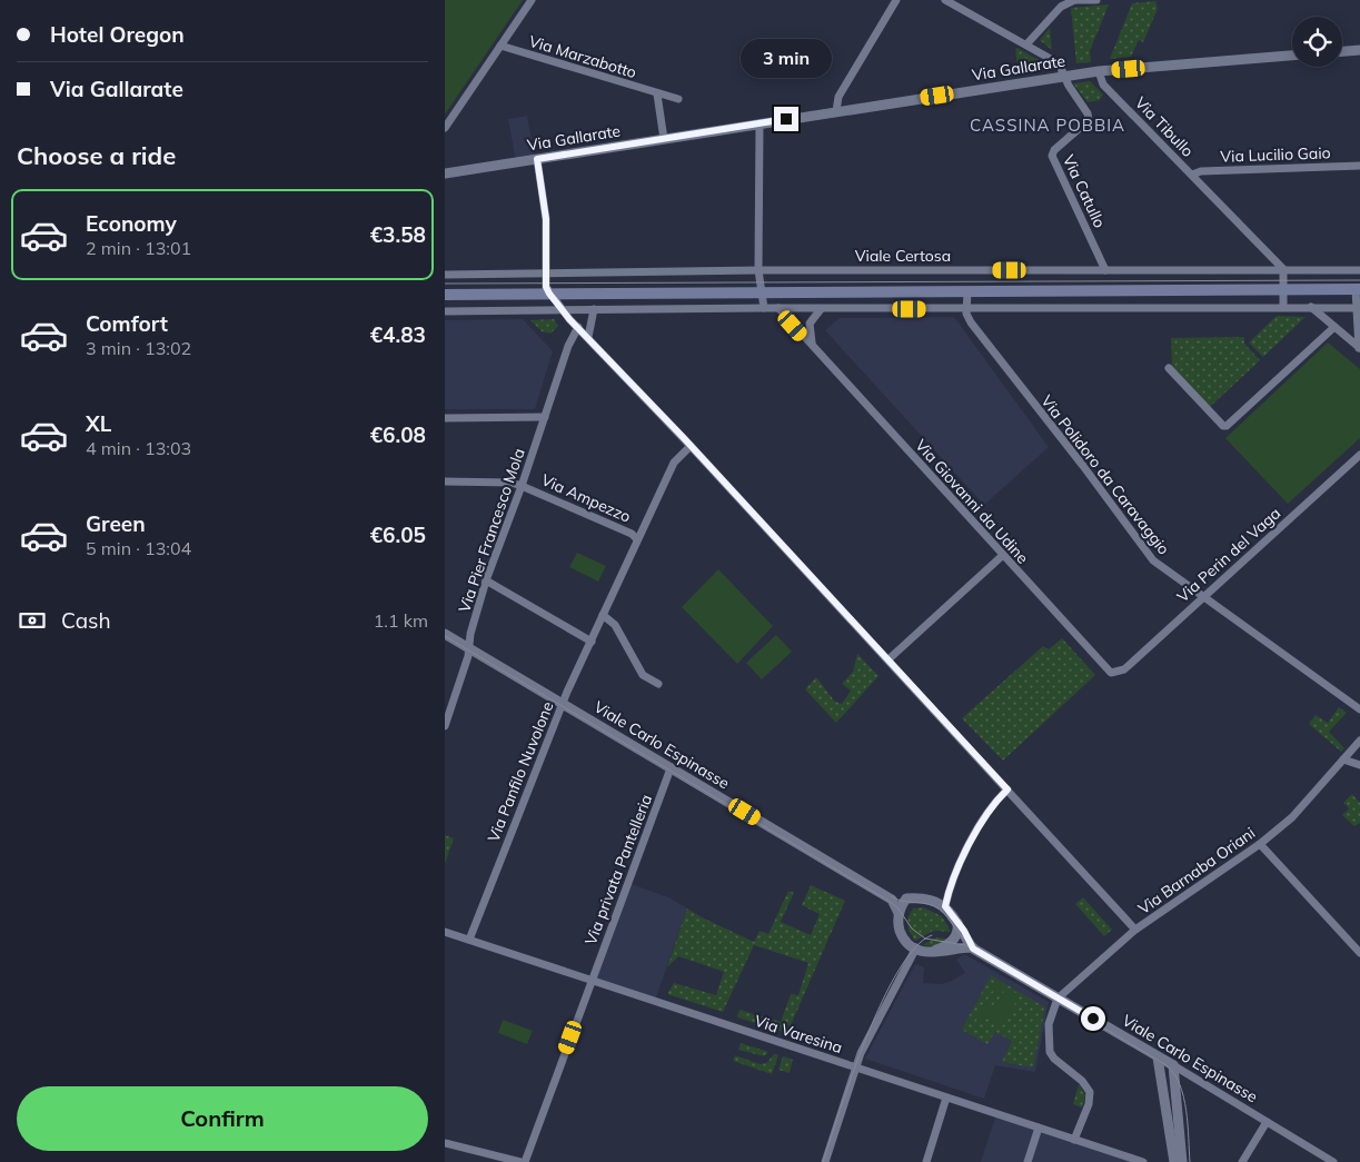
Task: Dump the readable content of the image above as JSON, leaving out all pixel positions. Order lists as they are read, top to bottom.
{
  "streets": {
    "street": [
      "Via Marzabotto",
      "Via Gallarate",
      "Via Tibullo",
      "Via Lucilio Gaio",
      "Via Catullo",
      "Viale Certosa",
      "Via Polidoro da Caravaggio",
      "Via Ampezzo",
      "Via Giovanni da Udine",
      "Via Pier Francesco Mola",
      "Via Perin del Vaga",
      "Viale Carlo Espinasse",
      "Via Panfilo Nuvolone",
      "Via privata Pantelleria",
      "Via Barnaba Oriani",
      "Via Varesina"
    ]
  },
  "crossings": [
    ["Via Gallarate", "Via Tibullo"],
    ["Via Gallarate", "Via Catullo"],
    ["Via Tibullo", "Via Lucilio Gaio"],
    ["Via Tibullo", "Viale Certosa"],
    ["Via Catullo", "Viale Certosa"],
    ["Via Polidoro da Caravaggio", "Via Perin del Vaga"],
    ["Via Ampezzo", "Via Pier Francesco Mola"],
    ["Via Ampezzo", "Via Panfilo Nuvolone"],
    ["Via Giovanni da Udine", "Via Perin del Vaga"],
    ["Via Pier Francesco Mola", "Viale Carlo Espinasse"],
    ["Viale Carlo Espinasse", "Via Panfilo Nuvolone"],
    ["Viale Carlo Espinasse", "Via privata Pantelleria"],
    ["Viale Carlo Espinasse", "Via Barnaba Oriani"],
    ["Via Panfilo Nuvolone", "Via Varesina"],
    ["Via privata Pantelleria", "Via Varesina"]
  ],
  "districts": ["CASSINA POBBIA"],
  "page": {
    "banner": ["Hotel Oregon", "Via Gallarate"],
    "bubble": "3 min",
    "heading": "Choose a ride",
    "list": [
      {
        "name": "Economy",
        "note": "2 min · 13:01",
        "value": "€3.58"
      },
      {
        "name": "Comfort",
        "note": "3 min · 13:02",
        "value": "€4.83"
      },
      {
        "name": "XL",
        "note": "4 min · 13:03",
        "value": "€6.08"
      },
      {
        "name": "Green",
        "note": "5 min · 13:04",
        "value": "€6.05"
      }
    ],
    "pay": ["Cash", "1.1 km"],
    "buttons": "Confirm"
  }
}
